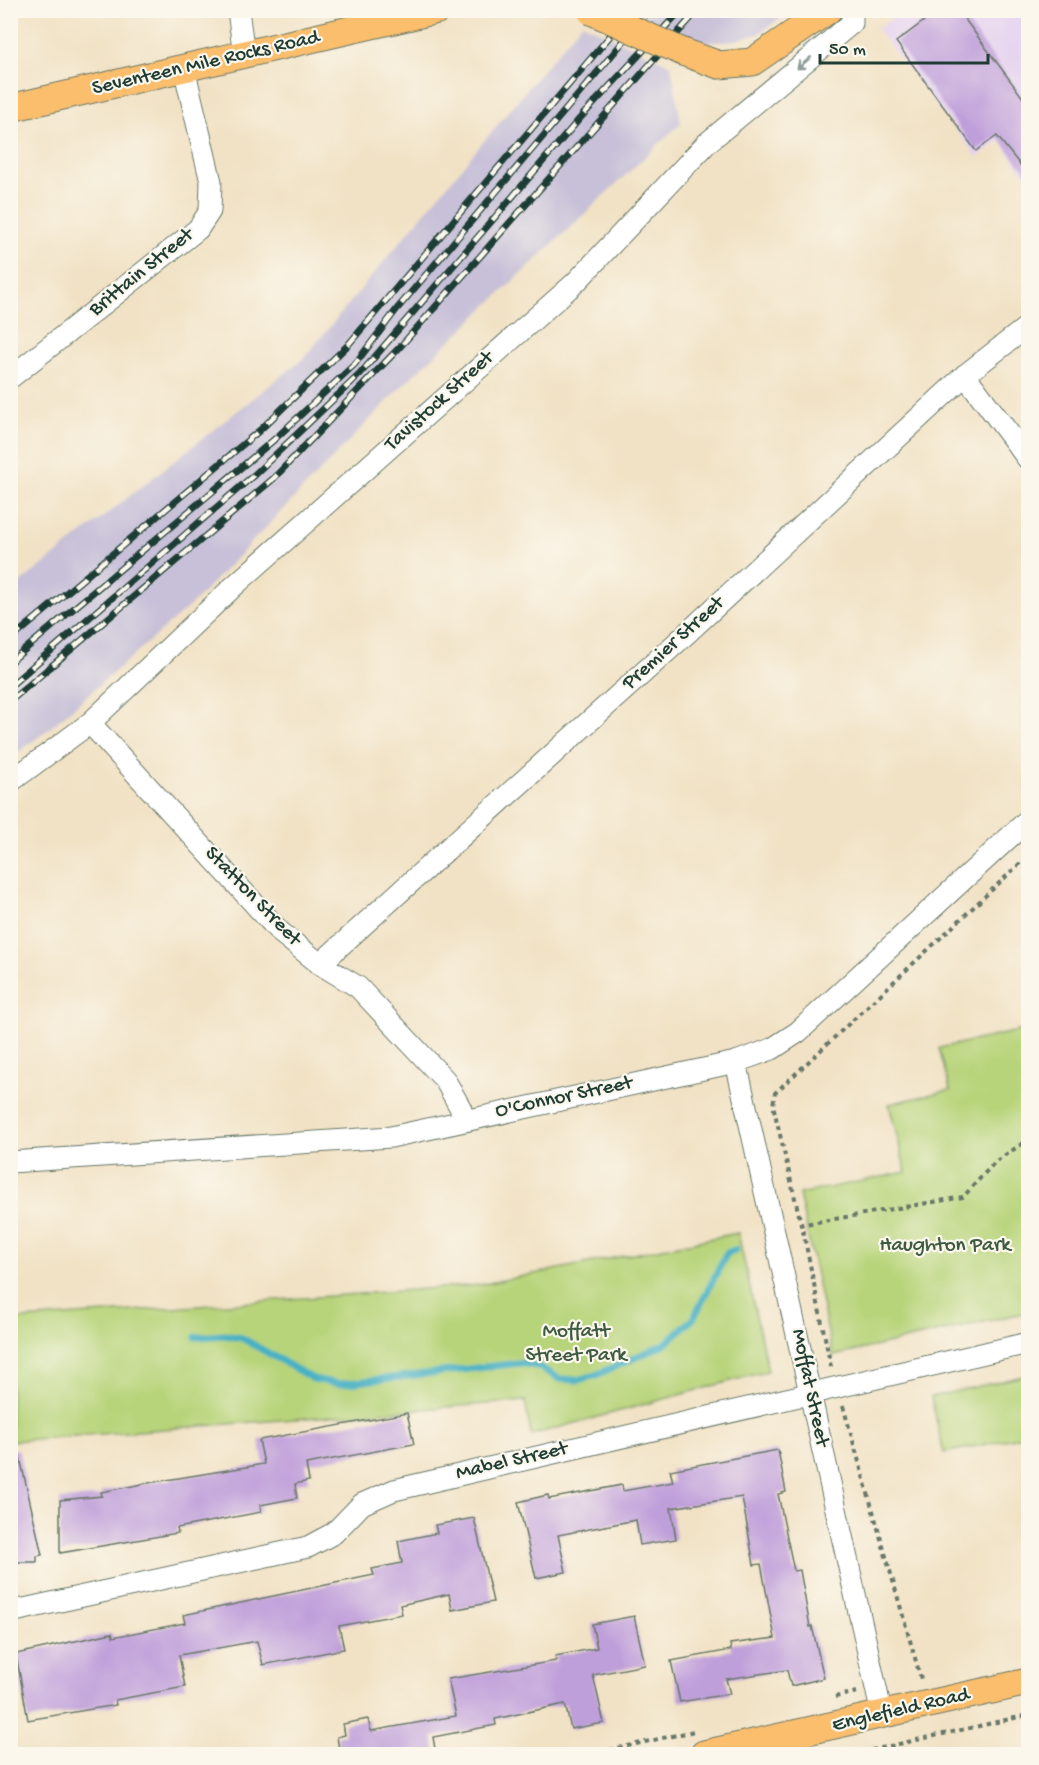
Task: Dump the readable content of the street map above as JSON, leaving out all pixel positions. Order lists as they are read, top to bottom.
{
  "streets": {
    "main road": ["Seventeen Mile Rocks Road", "Englefield Road"],
    "street": [
      "Brittain Street",
      "Tavistock Street",
      "Premier Street",
      "Statton Street",
      "O'Connor Street",
      "Moffat Street",
      "Mabel Street"
    ]
  },
  "crossings": [
    ["Seventeen Mile Rocks Road", "Brittain Street"],
    ["Tavistock Street", "Statton Street"],
    ["Premier Street", "Statton Street"],
    ["Statton Street", "O'Connor Street"],
    ["O'Connor Street", "Moffat Street"],
    ["Moffat Street", "Mabel Street"],
    ["Moffat Street", "Englefield Road"]
  ],
  "one_way": ["Tavistock Street"],
  "parks": ["Haughton Park", "Moffatt Street Park"],
  "scale_bar": "50 m"
}
